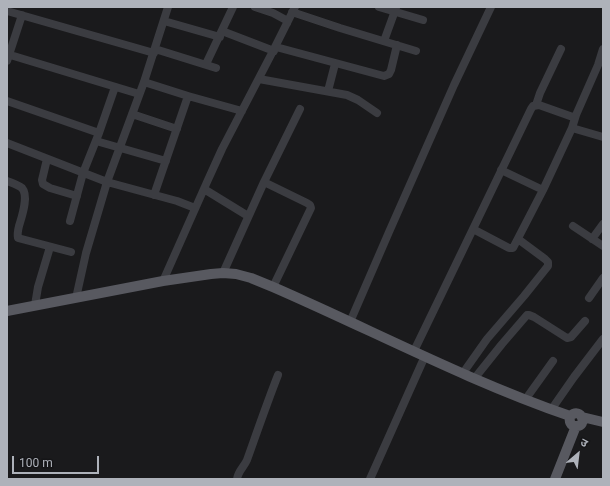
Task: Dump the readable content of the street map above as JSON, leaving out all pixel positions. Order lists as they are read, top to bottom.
{
  "scale_bar": "100 m",
  "north": "top right"
}
